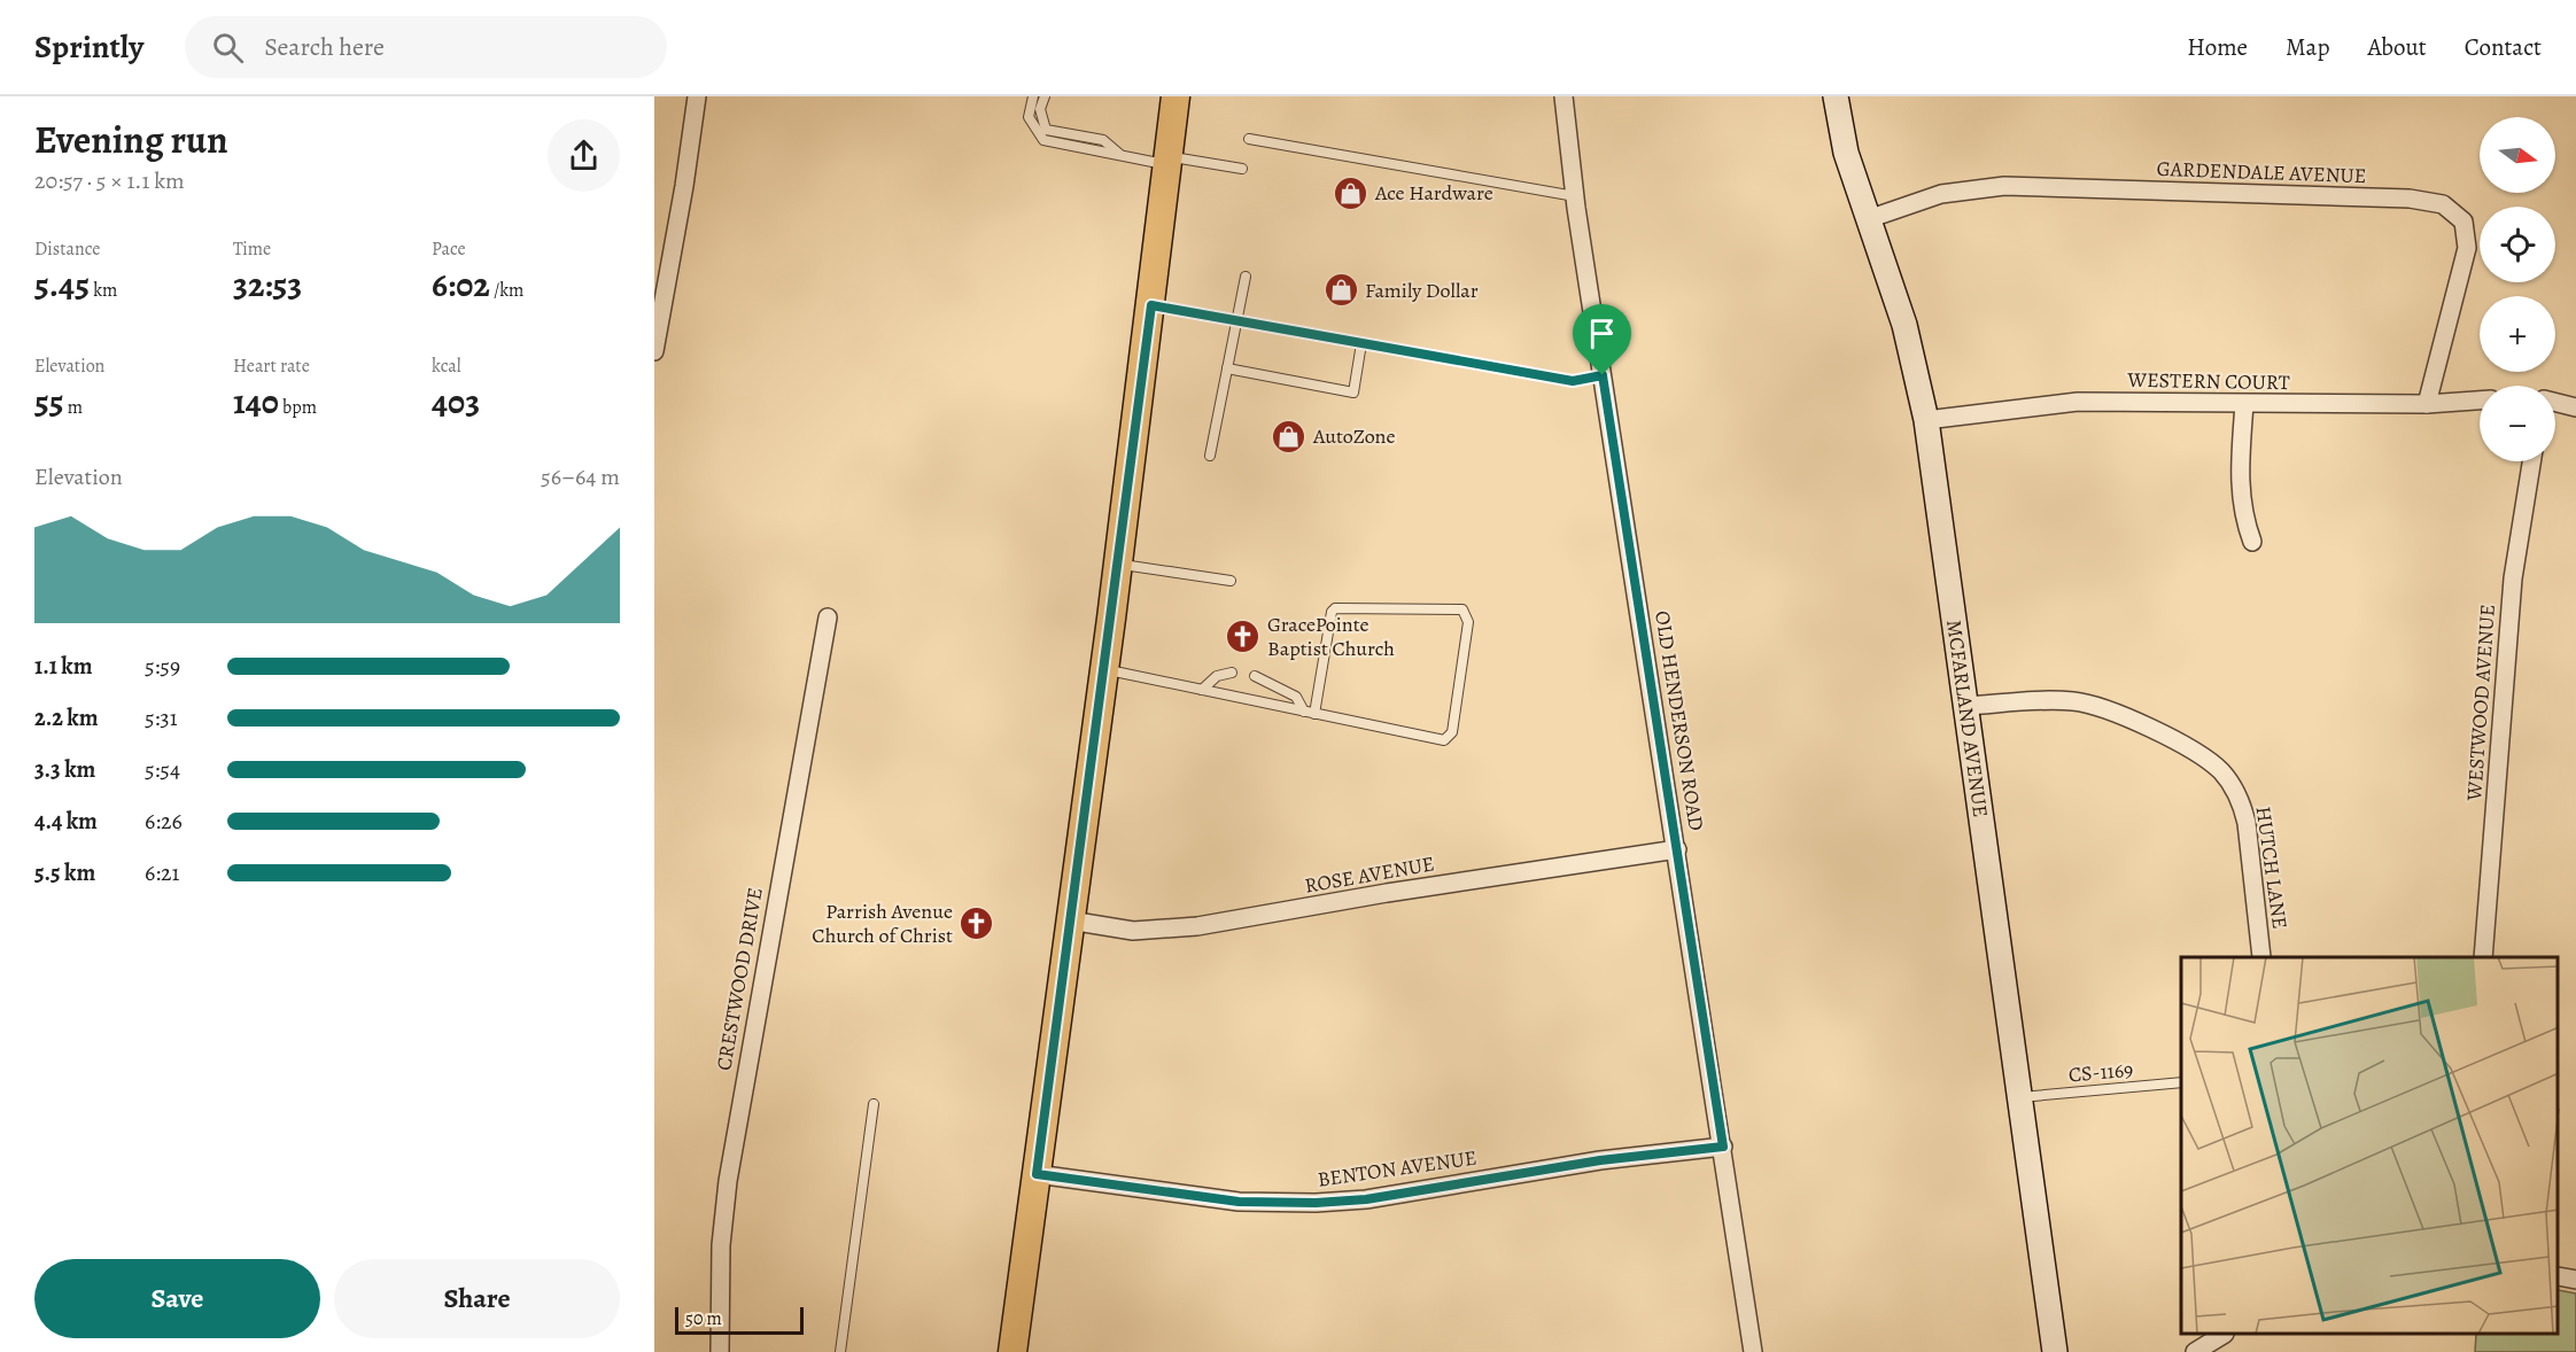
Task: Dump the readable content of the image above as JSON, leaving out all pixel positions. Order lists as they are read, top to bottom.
{
  "streets": {
    "street": [
      "GARDENDALE AVENUE",
      "WESTERN COURT",
      "WESTWOOD AVENUE",
      "MCFARLAND AVENUE",
      "OLD HENDERSON ROAD",
      "HUTCH LANE",
      "ROSE AVENUE",
      "CRESTWOOD DRIVE",
      "BENTON AVENUE"
    ],
    "lane": ["CS-1169"]
  },
  "crossings": [
    ["GARDENDALE AVENUE", "WESTERN COURT"],
    ["GARDENDALE AVENUE", "MCFARLAND AVENUE"],
    ["WESTERN COURT", "MCFARLAND AVENUE"],
    ["MCFARLAND AVENUE", "HUTCH LANE"],
    ["MCFARLAND AVENUE", "CS-1169"],
    ["OLD HENDERSON ROAD", "ROSE AVENUE"],
    ["OLD HENDERSON ROAD", "BENTON AVENUE"]
  ],
  "places": {
    "shop": ["Ace Hardware", "Family Dollar", "AutoZone"],
    "church": ["GracePointe Baptist Church", "Parrish Avenue Church of Christ"]
  },
  "scale_bar": "50 m",
  "north": "right",
  "page": {
    "header": "Sprintly",
    "search": "Search here",
    "nav": [
      "Home",
      "Map",
      "About",
      "Contact"
    ],
    "heading": ["Evening run", "20:57 · 5 × 1.1 km"],
    "map_buttons": ["+", "−"],
    "stats": [
      ["Distance", "5.45 km"],
      ["Time", "32:53"],
      ["Pace", "6:02 /km"],
      ["Elevation", "55 m"],
      ["Heart rate", "140 bpm"],
      ["kcal", "403"]
    ],
    "chart": ["Elevation", "56–64 m"],
    "list": [
      {
        "name": "1.1 km",
        "note": "5:59"
      },
      {
        "name": "2.2 km",
        "note": "5:31"
      },
      {
        "name": "3.3 km",
        "note": "5:54"
      },
      {
        "name": "4.4 km",
        "note": "6:26"
      },
      {
        "name": "5.5 km",
        "note": "6:21"
      }
    ],
    "buttons": ["Save", "Share"],
    "scale": "50 m"
  }
}
